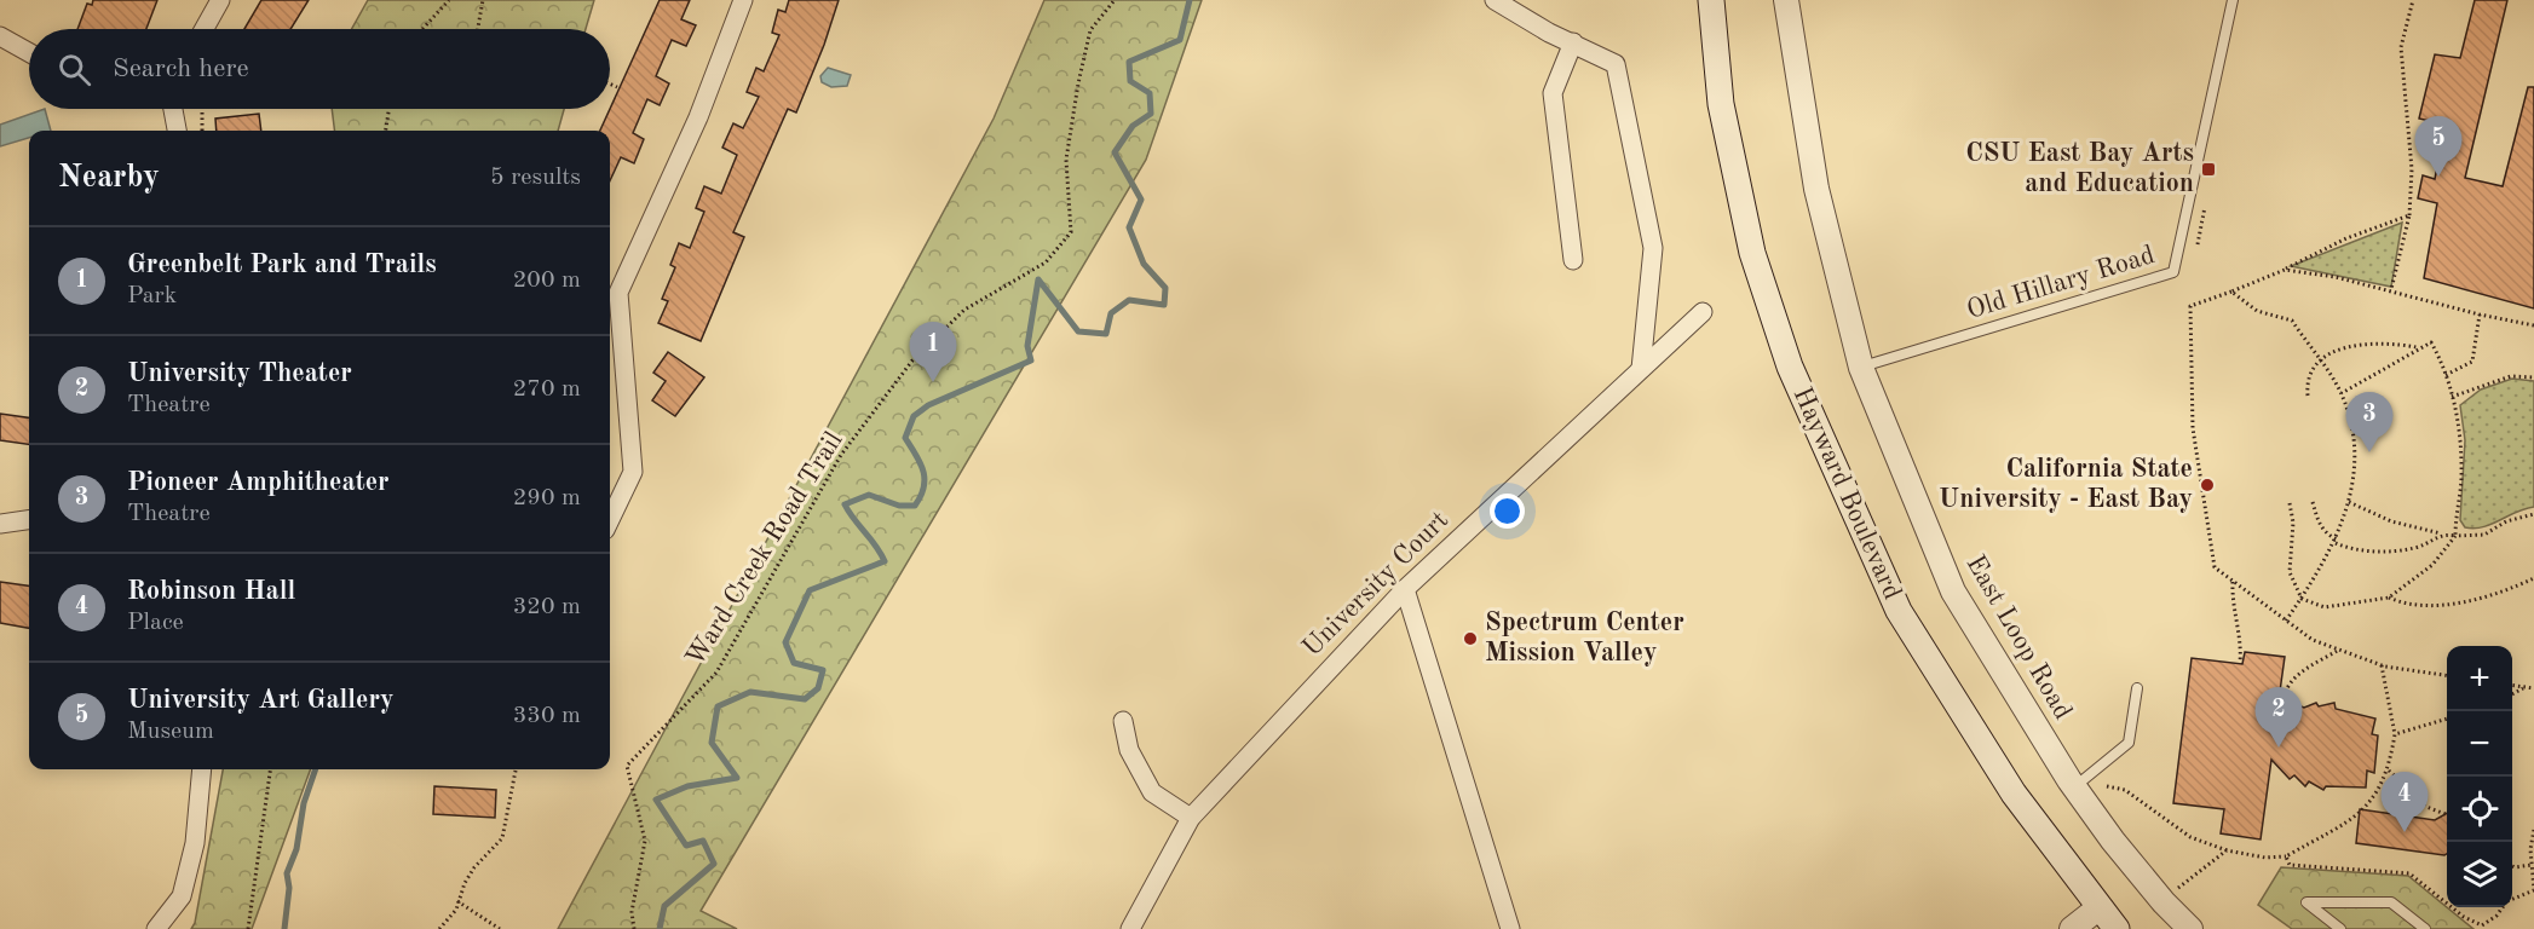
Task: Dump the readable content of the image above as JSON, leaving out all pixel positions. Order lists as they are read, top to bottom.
{
  "streets": {
    "main road": ["Hayward Boulevard"],
    "street": ["University Court", "East Loop Road"],
    "lane": ["Old Hillary Road"],
    "path": ["Ward Creek Road Trail"]
  },
  "crossings": [
    ["Old Hillary Road", "East Loop Road"]
  ],
  "places": {
    "transit": ["CSU East Bay Arts and Education"],
    "other": ["California State University - East Bay", "Spectrum Center Mission Valley"]
  },
  "page": {
    "search": "Search here",
    "pins": [
      "5",
      "1",
      "3",
      "2",
      "4"
    ],
    "heading": ["Nearby", "5 results"],
    "list": [
      {
        "mark": "1",
        "name": "Greenbelt Park and Trails",
        "note": "Park",
        "value": "200 m"
      },
      {
        "mark": "2",
        "name": "University Theater",
        "note": "Theatre",
        "value": "270 m"
      },
      {
        "mark": "3",
        "name": "Pioneer Amphitheater",
        "note": "Theatre",
        "value": "290 m"
      },
      {
        "mark": "4",
        "name": "Robinson Hall",
        "note": "Place",
        "value": "320 m"
      },
      {
        "mark": "5",
        "name": "University Art Gallery",
        "note": "Museum",
        "value": "330 m"
      }
    ],
    "map_buttons": ["+", "−"]
  }
}
